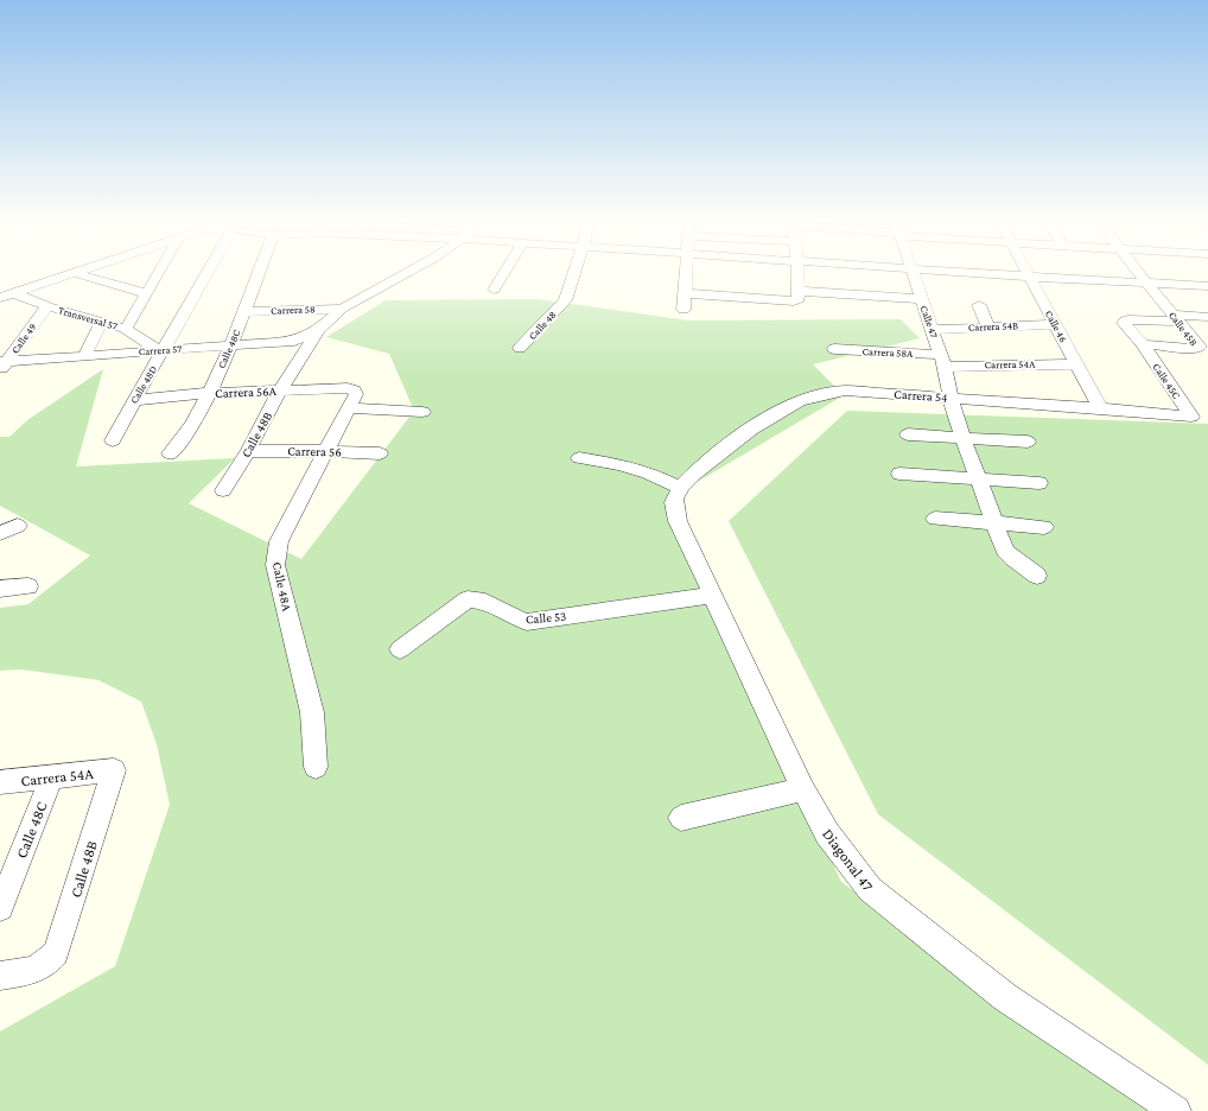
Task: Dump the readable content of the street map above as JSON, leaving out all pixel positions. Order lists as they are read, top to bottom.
{
  "streets": {
    "street": [
      "Carrera 58",
      "Transversal 57",
      "Calle 47",
      "Calle 48",
      "Carrera 54B",
      "Calle 46",
      "Calle 45B",
      "Calle 49",
      "Calle 48C",
      "Carrera 57",
      "Carrera 58A",
      "Carrera 54A",
      "Calle 45C",
      "Calle 48D",
      "Carrera 56A",
      "Carrera 54",
      "Calle 48B",
      "Carrera 56",
      "Calle 48A",
      "Calle 53",
      "Diagonal 47"
    ]
  },
  "crossings": [
    ["Carrera 58", "Calle 48C"],
    ["Transversal 57", "Calle 49"],
    ["Transversal 57", "Carrera 57"],
    ["Transversal 57", "Calle 48D"],
    ["Calle 47", "Carrera 54B"],
    ["Calle 47", "Carrera 58A"],
    ["Calle 47", "Carrera 54A"],
    ["Calle 47", "Carrera 54"],
    ["Carrera 54B", "Calle 46"],
    ["Calle 46", "Carrera 54A"],
    ["Calle 46", "Carrera 54"],
    ["Calle 45B", "Calle 45C"],
    ["Calle 49", "Carrera 57"],
    ["Calle 48C", "Carrera 57"],
    ["Calle 48C", "Carrera 54A"],
    ["Calle 48C", "Carrera 56A"],
    ["Carrera 57", "Calle 48D"],
    ["Carrera 57", "Calle 48B"],
    ["Carrera 58A", "Carrera 54A"],
    ["Carrera 54A", "Calle 48B"],
    ["Calle 45C", "Carrera 54"],
    ["Calle 48D", "Carrera 56A"],
    ["Carrera 56A", "Calle 48B"],
    ["Carrera 56A", "Calle 48A"],
    ["Carrera 54", "Diagonal 47"],
    ["Calle 48B", "Carrera 56"],
    ["Carrera 56", "Calle 48A"],
    ["Calle 53", "Diagonal 47"]
  ]
}
